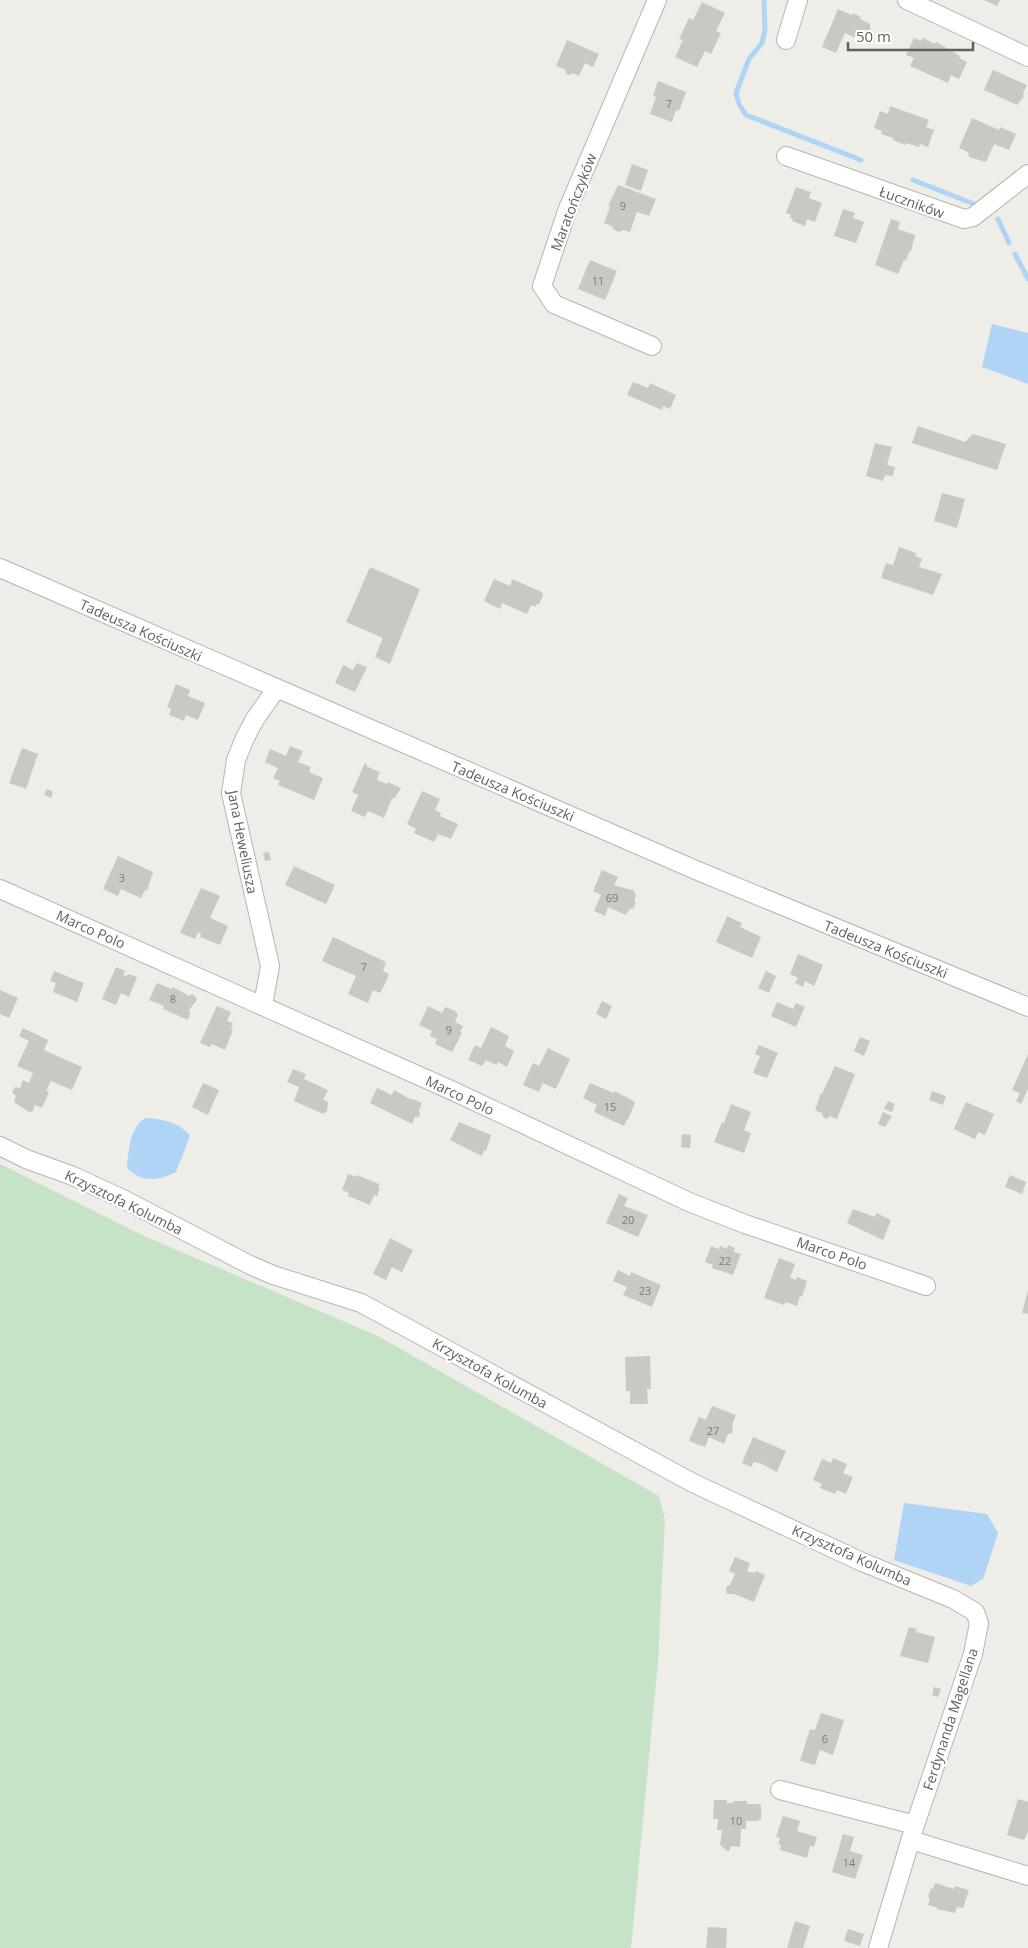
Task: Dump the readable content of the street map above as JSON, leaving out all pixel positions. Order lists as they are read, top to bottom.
{
  "streets": {
    "street": [
      "Maratończyków",
      "Łuczników",
      "Tadeusza Kościuszki",
      "Jana Heweliusza",
      "Marco Polo",
      "Krzysztofa Kolumba",
      "Ferdynanda Magellana"
    ]
  },
  "crossings": [
    ["Tadeusza Kościuszki", "Jana Heweliusza"],
    ["Jana Heweliusza", "Marco Polo"],
    ["Krzysztofa Kolumba", "Ferdynanda Magellana"]
  ],
  "house_numbers": [
    "7",
    "9",
    "11",
    "3",
    "69",
    "7",
    "8",
    "9",
    "15",
    "20",
    "22",
    "23",
    "27",
    "6",
    "10",
    "14"
  ],
  "scale_bar": "50 m"
}
